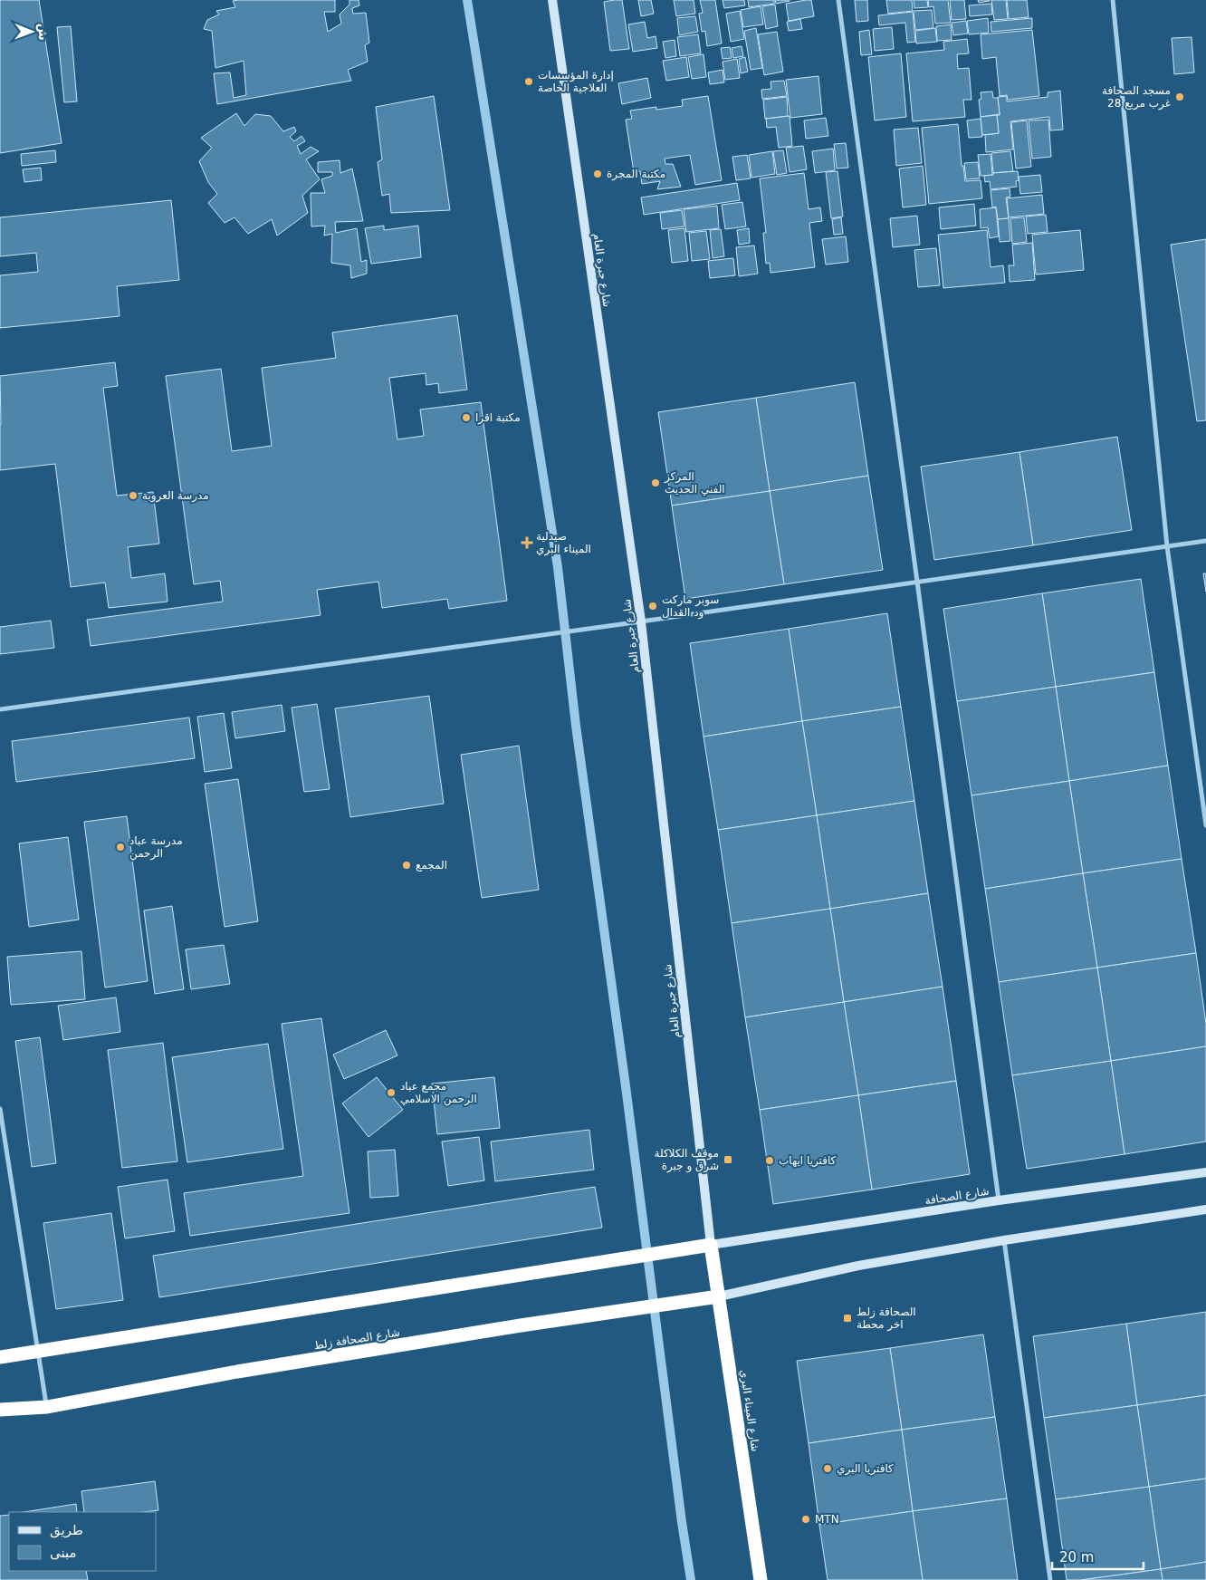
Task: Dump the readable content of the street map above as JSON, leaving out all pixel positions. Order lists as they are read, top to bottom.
{
  "streets": {
    "highway": ["شارع الصحافة زلط", "شارع الميناء البري"],
    "main road": ["شارع جبرة العام", "شارع الصحافة"]
  },
  "crossings": [
    ["شارع جبرة العام", "شارع الصحافة"],
    ["شارع جبرة العام", "شارع الميناء البري"],
    ["شارع الصحافة", "شارع الميناء البري"],
    ["شارع الصحافة زلط", "شارع الميناء البري"]
  ],
  "places": {
    "other": [
      "إدارة المؤسسات العلاجية الخاصة",
      "مسجد الصحافة غرب مربع 28",
      "مكتبة المجرة",
      "مكتبة اقرا",
      "المركز الفني الحديث",
      "مدرسة العروبة",
      "سوبر ماركت ود القدال",
      "مدرسة عباد الرحمن",
      "المجمع",
      "مجمع عباد الرحمن الاسلامي",
      "كافتريا ايهاب",
      "كافتريا البري",
      "MTN"
    ],
    "health": ["صيدلية الميناء البري"],
    "transit": ["موقف الكلاكلة شرق و جبرة", "الصحافة زلط اخر محطة"]
  },
  "legend": ["طريق", "مبنى"],
  "scale_bar": "20 m",
  "north": "right"
}
